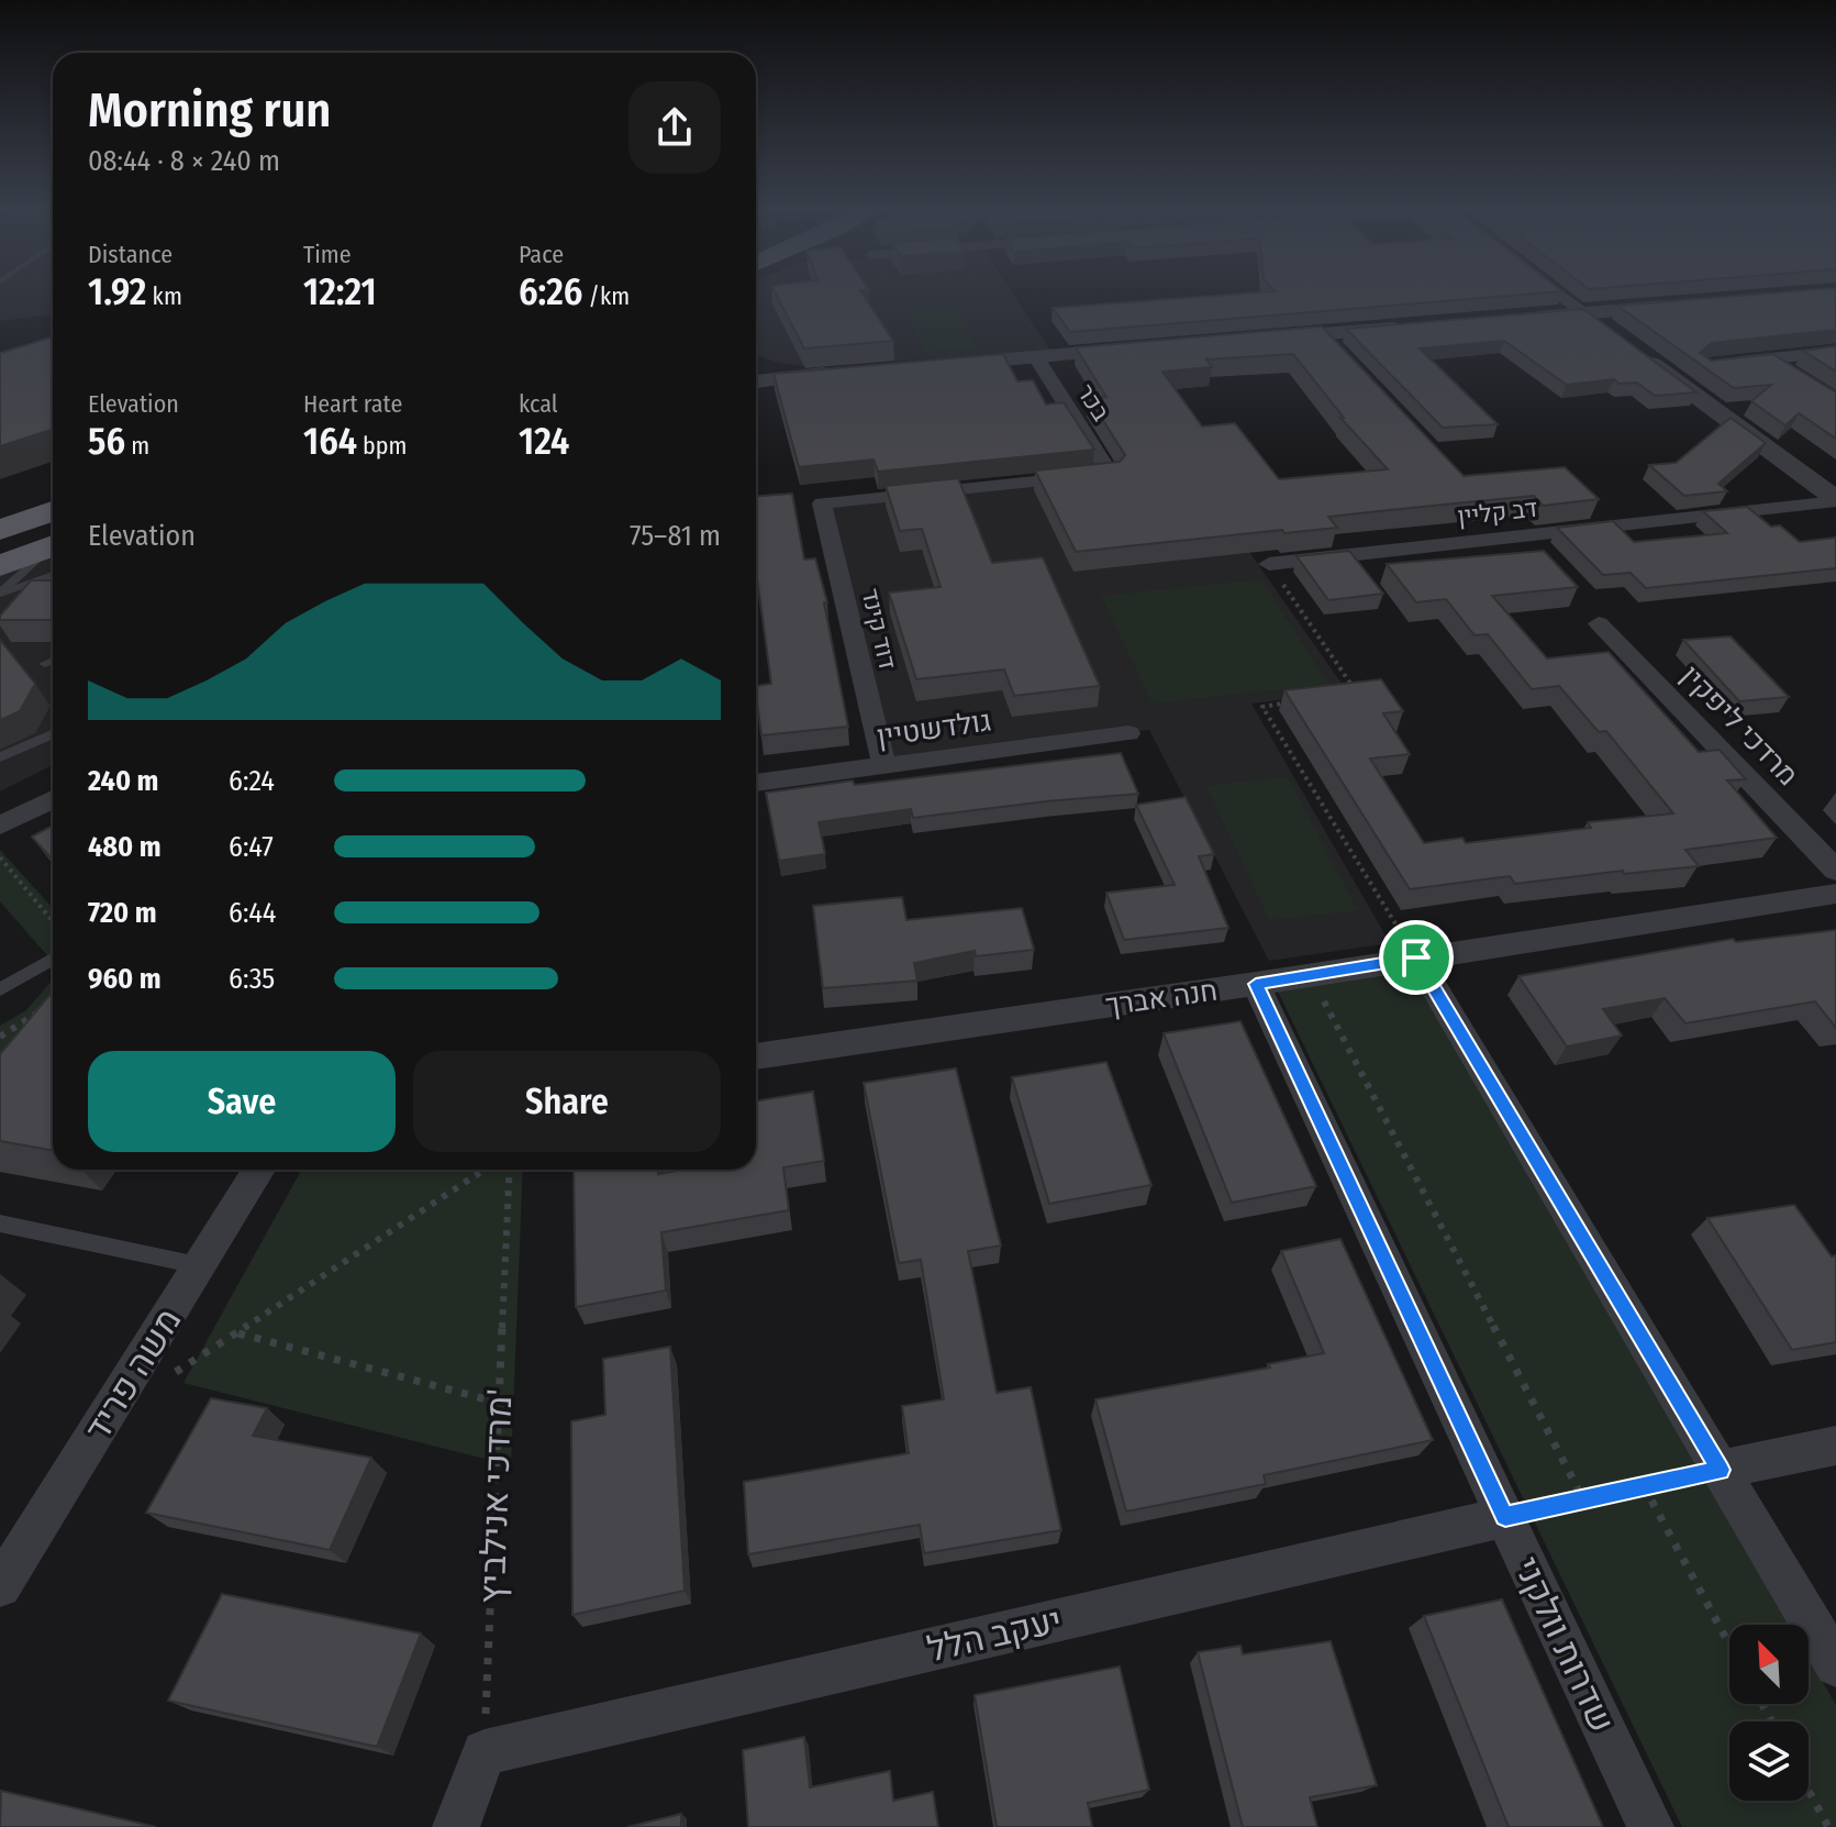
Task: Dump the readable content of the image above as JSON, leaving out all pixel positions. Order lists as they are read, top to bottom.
{
  "streets": {
    "street": [
      "בכר",
      "דב קליין",
      "דוד קינד",
      "מרדכי ליפקין",
      "גולדשטיין",
      "חנה אברך",
      "משה פריד",
      "יעקב הלל",
      "שדרות וולקני"
    ],
    "path": ["מרדכי אנילביץ'"]
  },
  "crossings": [
    ["בכר", "דוד קינד"],
    ["דוד קינד", "גולדשטיין"],
    ["חנה אברך", "שדרות וולקני"],
    ["מרדכי אנילביץ'", "יעקב הלל"],
    ["יעקב הלל", "שדרות וולקני"]
  ],
  "north": "top left",
  "page": {
    "heading": ["Morning run", "08:44 · 8 × 240 m"],
    "stats": [
      ["Distance", "1.92 km"],
      ["Time", "12:21"],
      ["Pace", "6:26 /km"],
      ["Elevation", "56 m"],
      ["Heart rate", "164 bpm"],
      ["kcal", "124"]
    ],
    "chart": ["Elevation", "75–81 m"],
    "list": [
      {
        "name": "240 m",
        "note": "6:24"
      },
      {
        "name": "480 m",
        "note": "6:47"
      },
      {
        "name": "720 m",
        "note": "6:44"
      },
      {
        "name": "960 m",
        "note": "6:35"
      }
    ],
    "buttons": ["Save", "Share"]
  }
}
